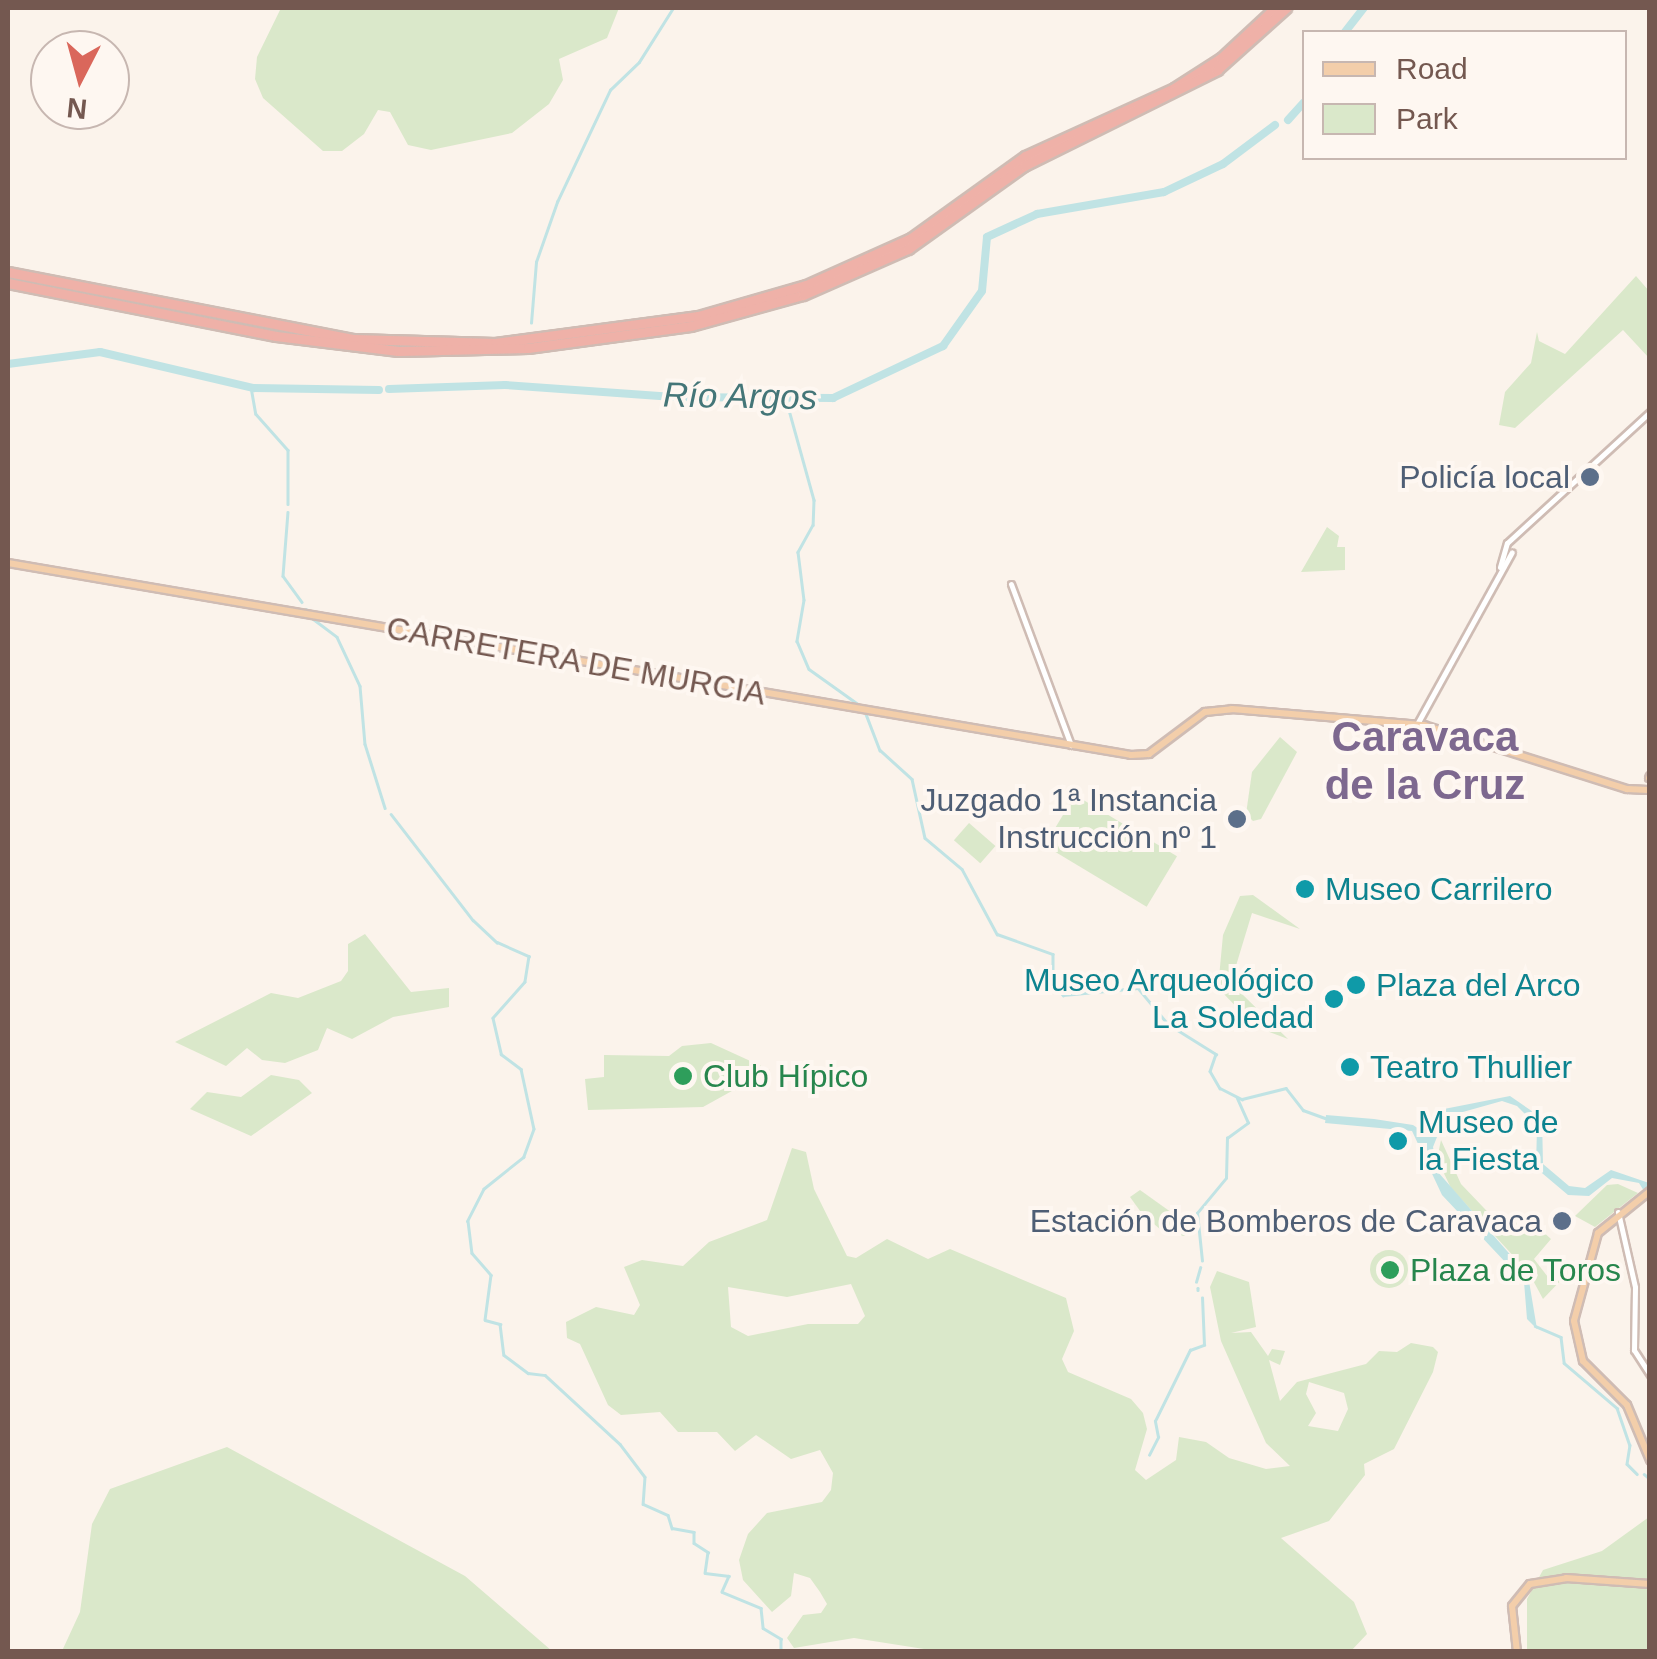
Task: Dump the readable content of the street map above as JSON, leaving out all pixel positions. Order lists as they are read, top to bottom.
{
  "streets": {
    "main road": ["CARRETERA DE MURCIA"]
  },
  "districts": ["Caravaca de la Cruz"],
  "water": ["Río Argos"],
  "places": [
    "Policía local",
    "Juzgado 1ª Instancia Instrucción nº 1",
    "Museo Carrilero",
    "Plaza del Arco",
    "Museo Arqueológico La Soledad",
    "Teatro Thullier",
    "Club Hípico",
    "Museo de la Fiesta",
    "Estación de Bomberos de Caravaca",
    "Plaza de Toros"
  ],
  "legend": ["Road", "Park"],
  "north": "bottom"
}
